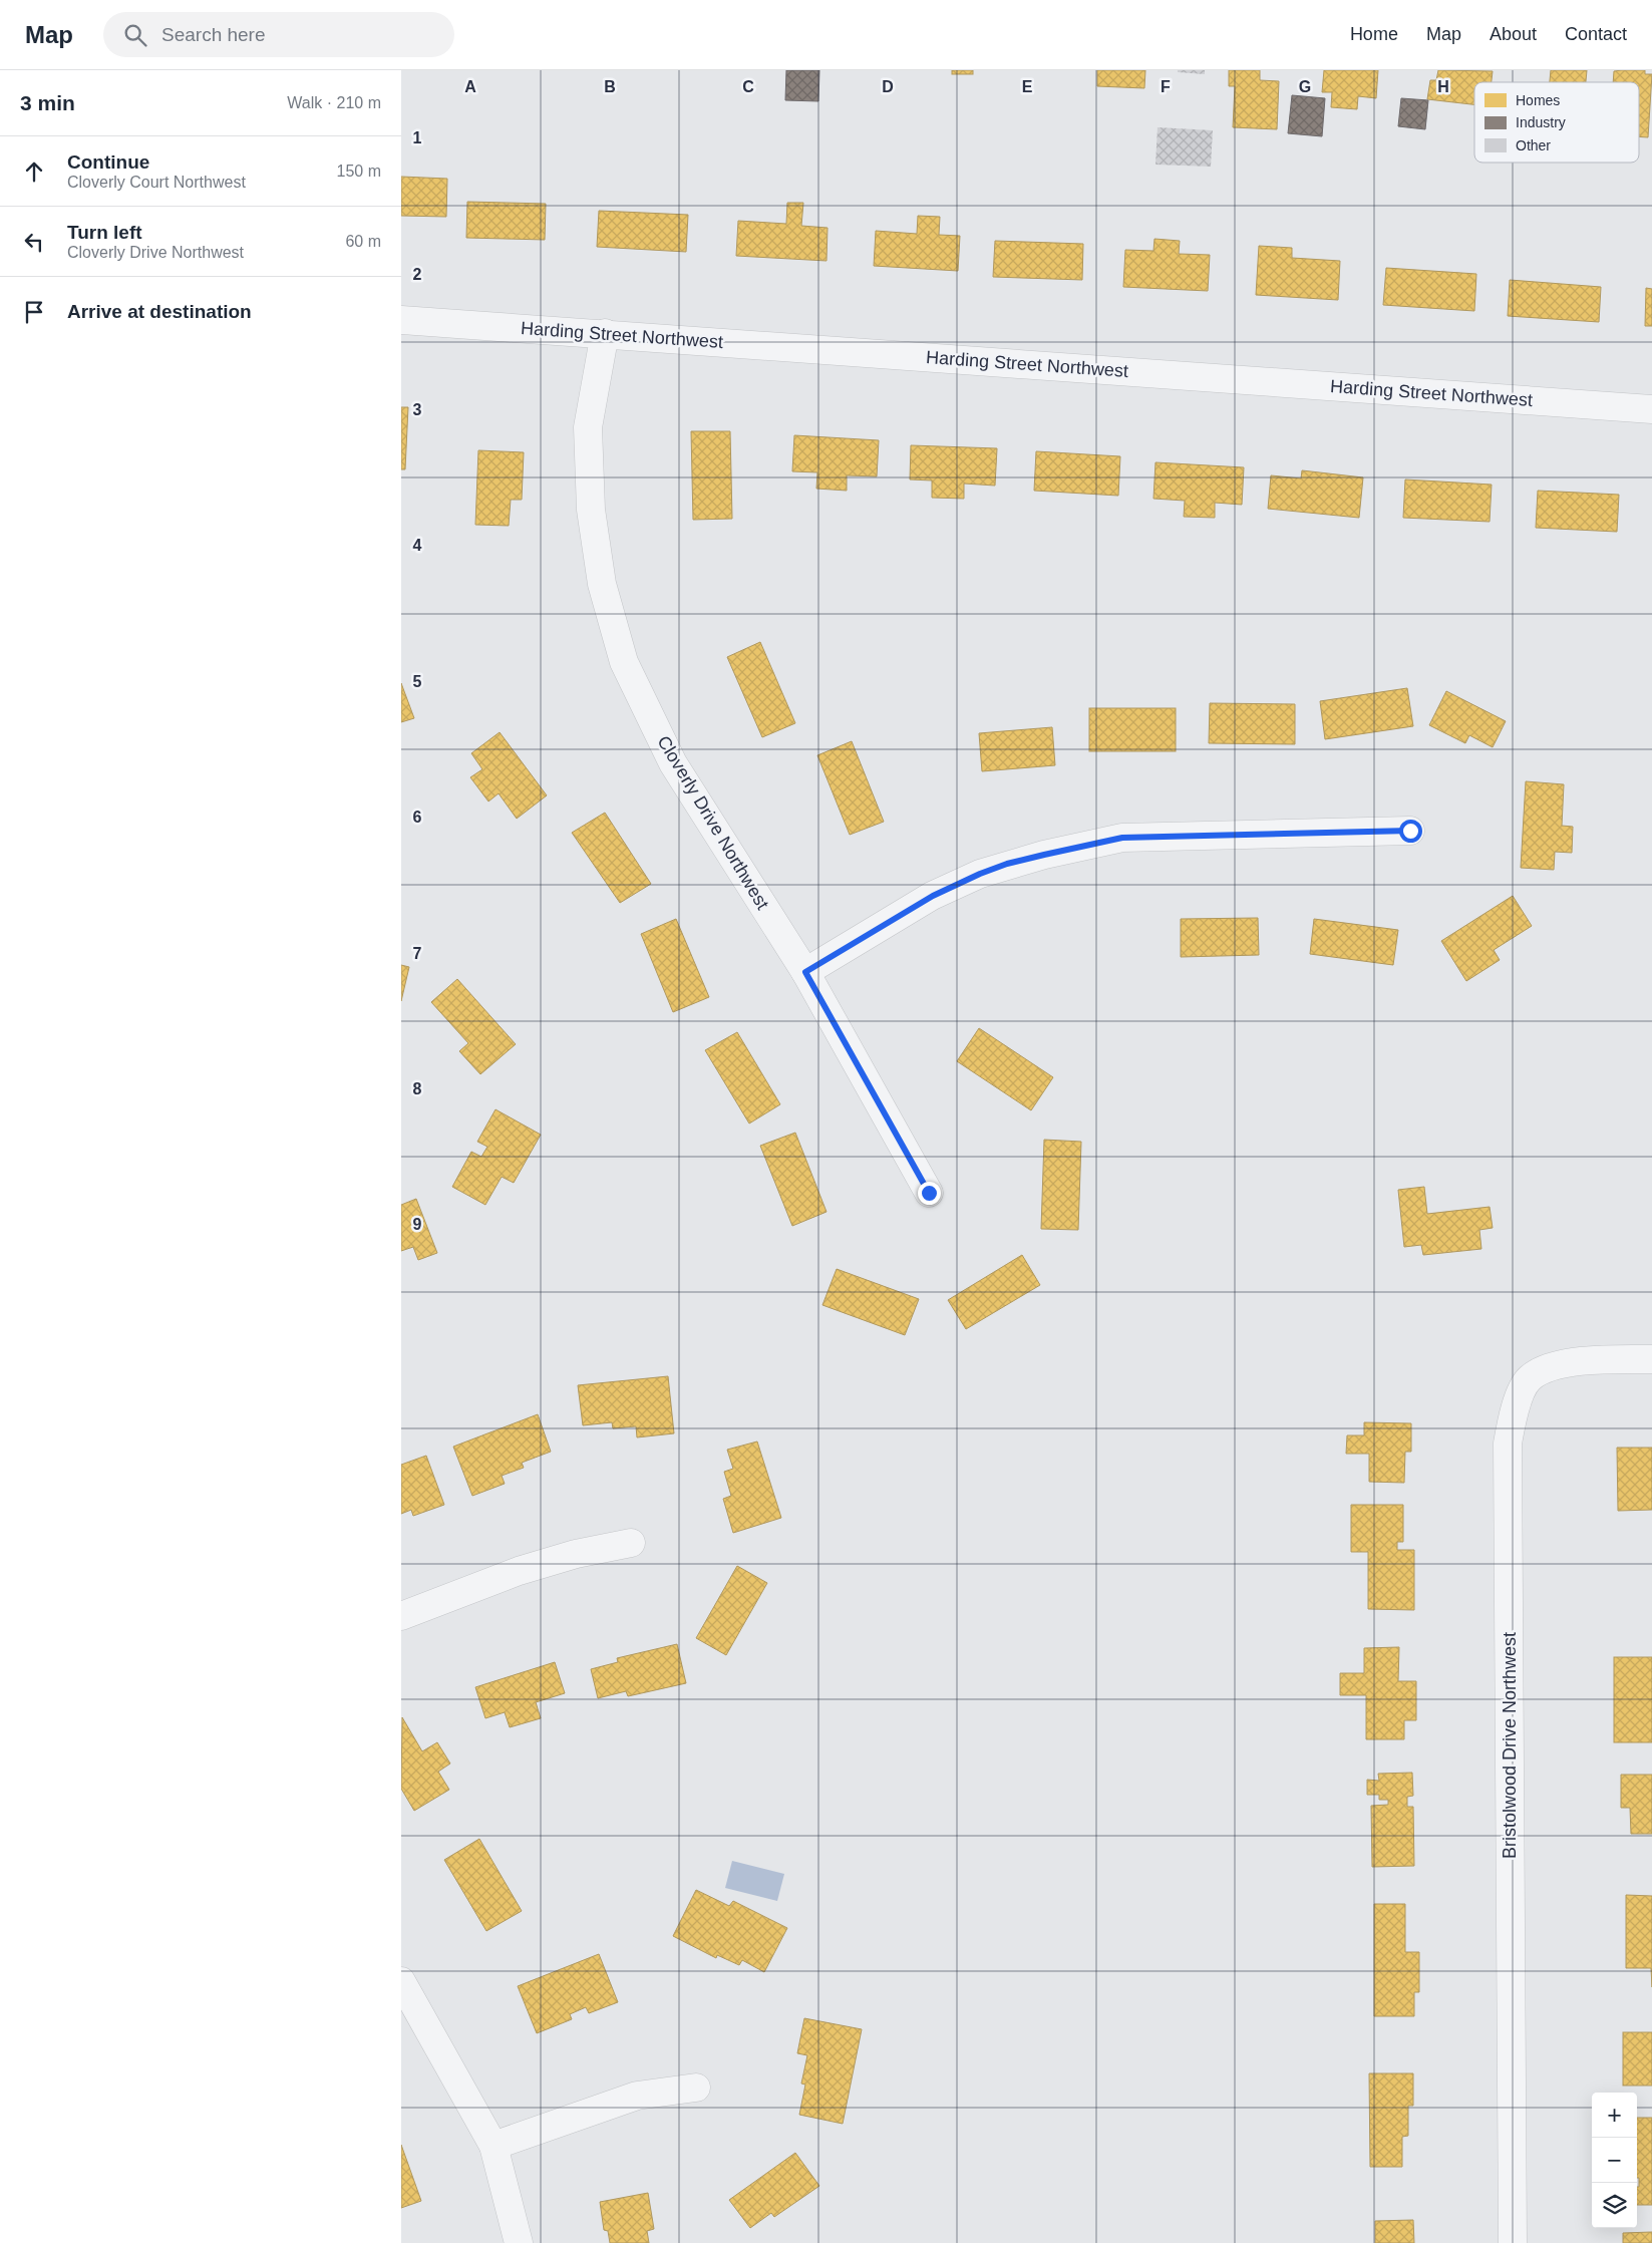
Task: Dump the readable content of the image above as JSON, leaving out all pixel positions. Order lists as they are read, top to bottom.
{
  "streets": {
    "street": ["Harding Street Northwest", "Cloverly Drive Northwest", "Bristolwood Drive Northwest"]
  },
  "crossings": [
    ["Harding Street Northwest", "Cloverly Drive Northwest"]
  ],
  "legend": ["Homes", "Industry", "Other"],
  "page": {
    "header": "Map",
    "search": "Search here",
    "nav": [
      "Home",
      "Map",
      "About",
      "Contact"
    ],
    "heading": ["3 min", "Walk · 210 m"],
    "list": [
      ["Continue", "Cloverly Court Northwest", "150 m"],
      ["Turn left", "Cloverly Drive Northwest", "60 m"],
      "Arrive at destination"
    ],
    "map_buttons": ["+", "−"]
  },
  "grid": {
    "columns": [
      "A",
      "B",
      "C",
      "D",
      "E",
      "F",
      "G",
      "H"
    ],
    "rows": [
      "1",
      "2",
      "3",
      "4",
      "5",
      "6",
      "7",
      "8",
      "9"
    ]
  }
}
